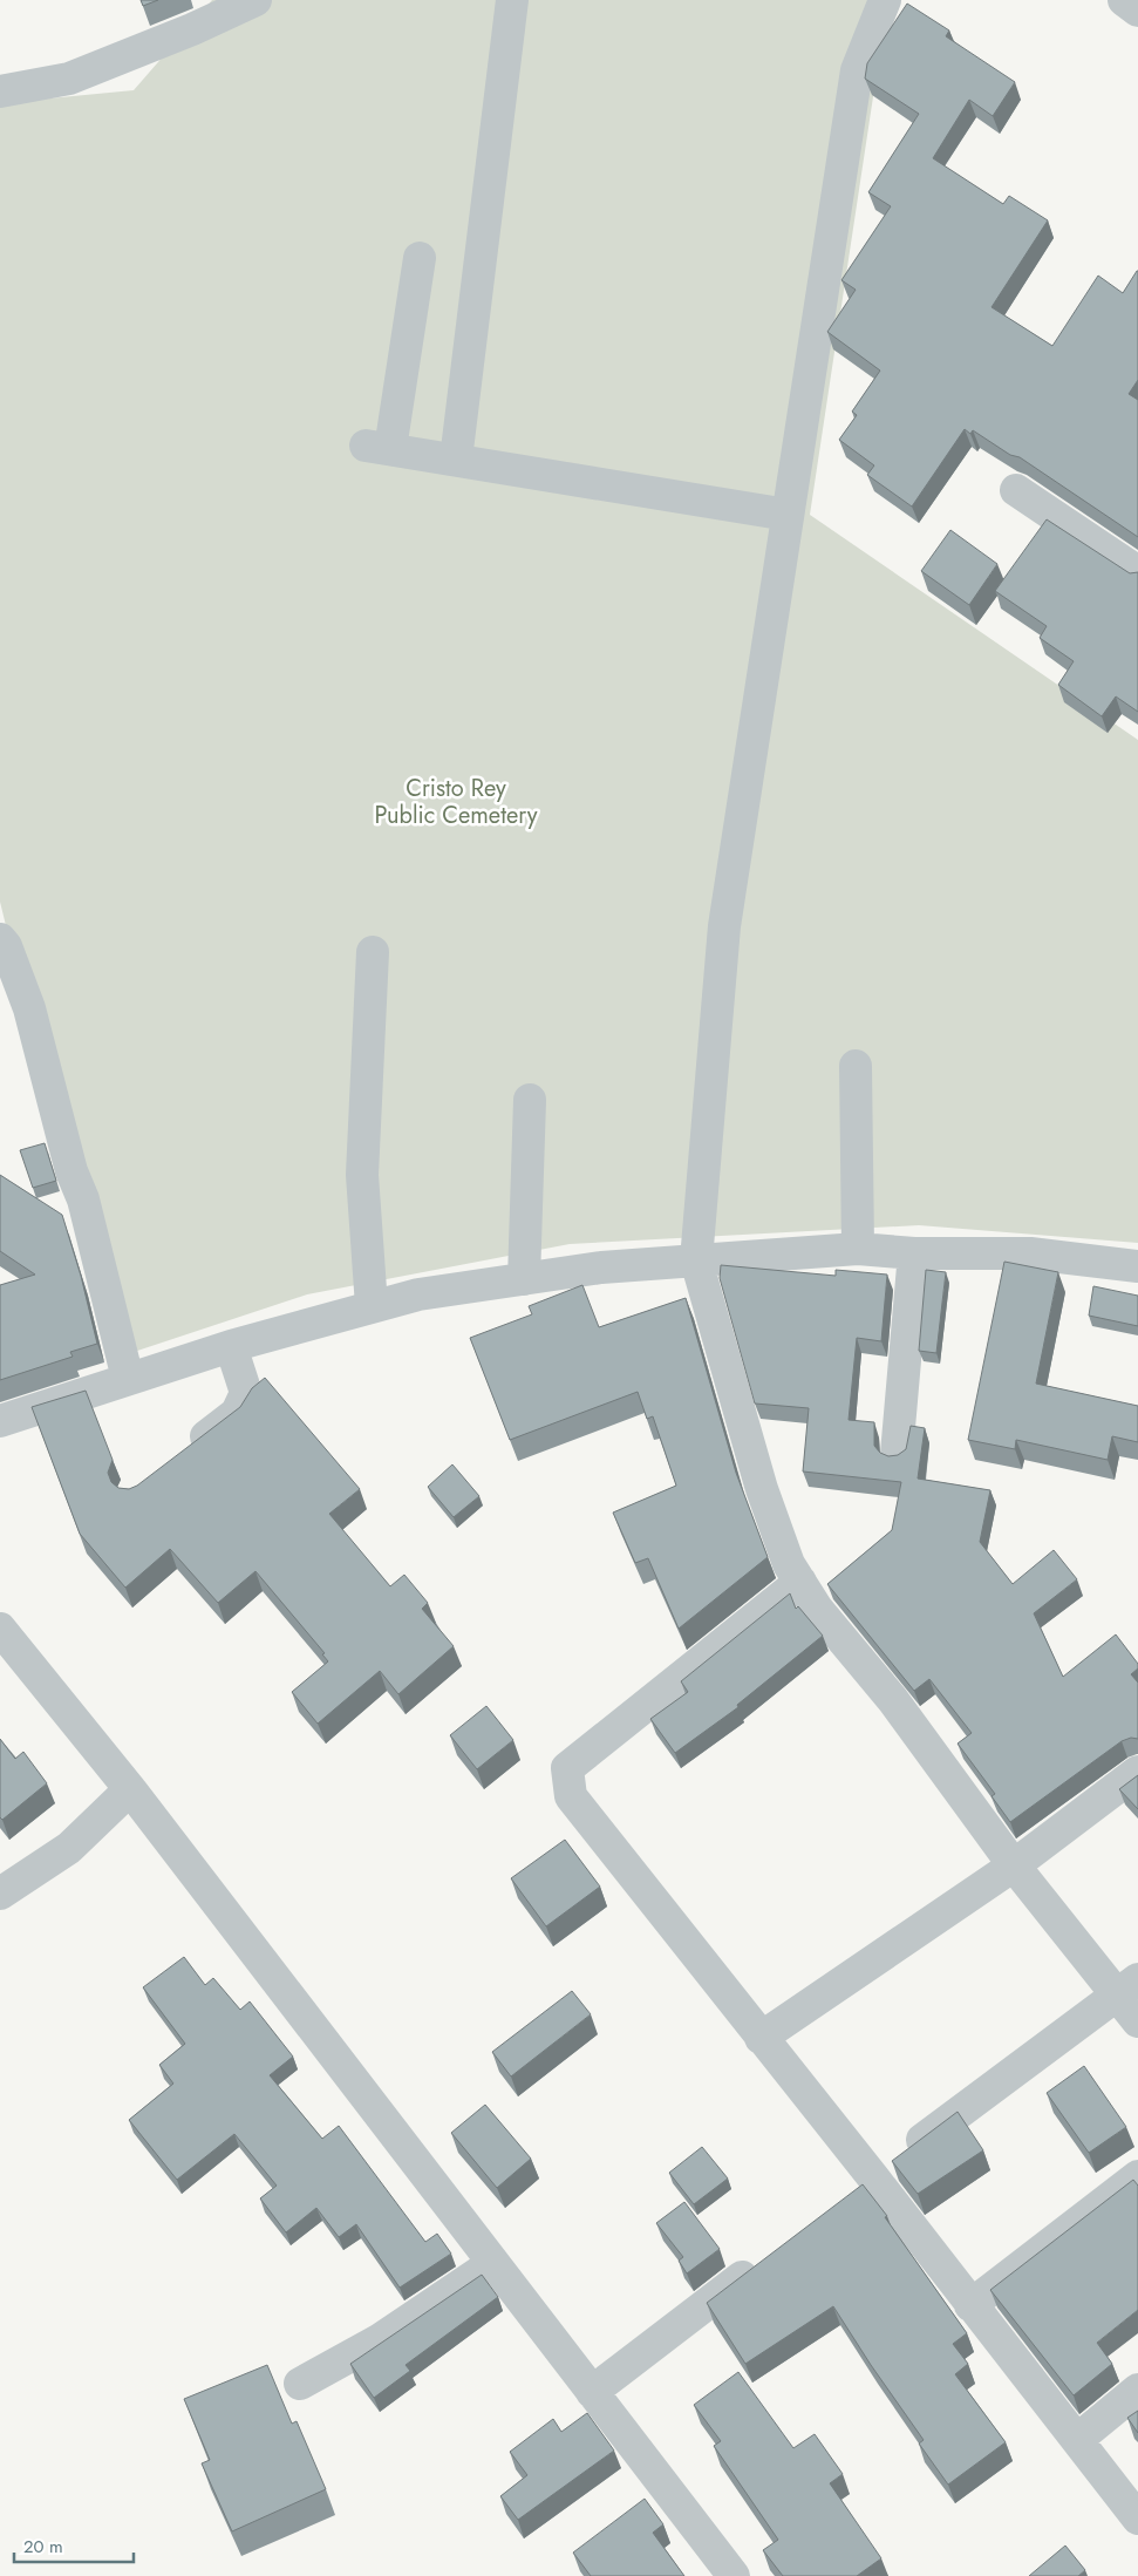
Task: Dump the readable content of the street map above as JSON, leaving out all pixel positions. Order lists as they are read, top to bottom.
{
  "parks": ["Cristo Rey Public Cemetery"],
  "scale_bar": "20 m"
}
